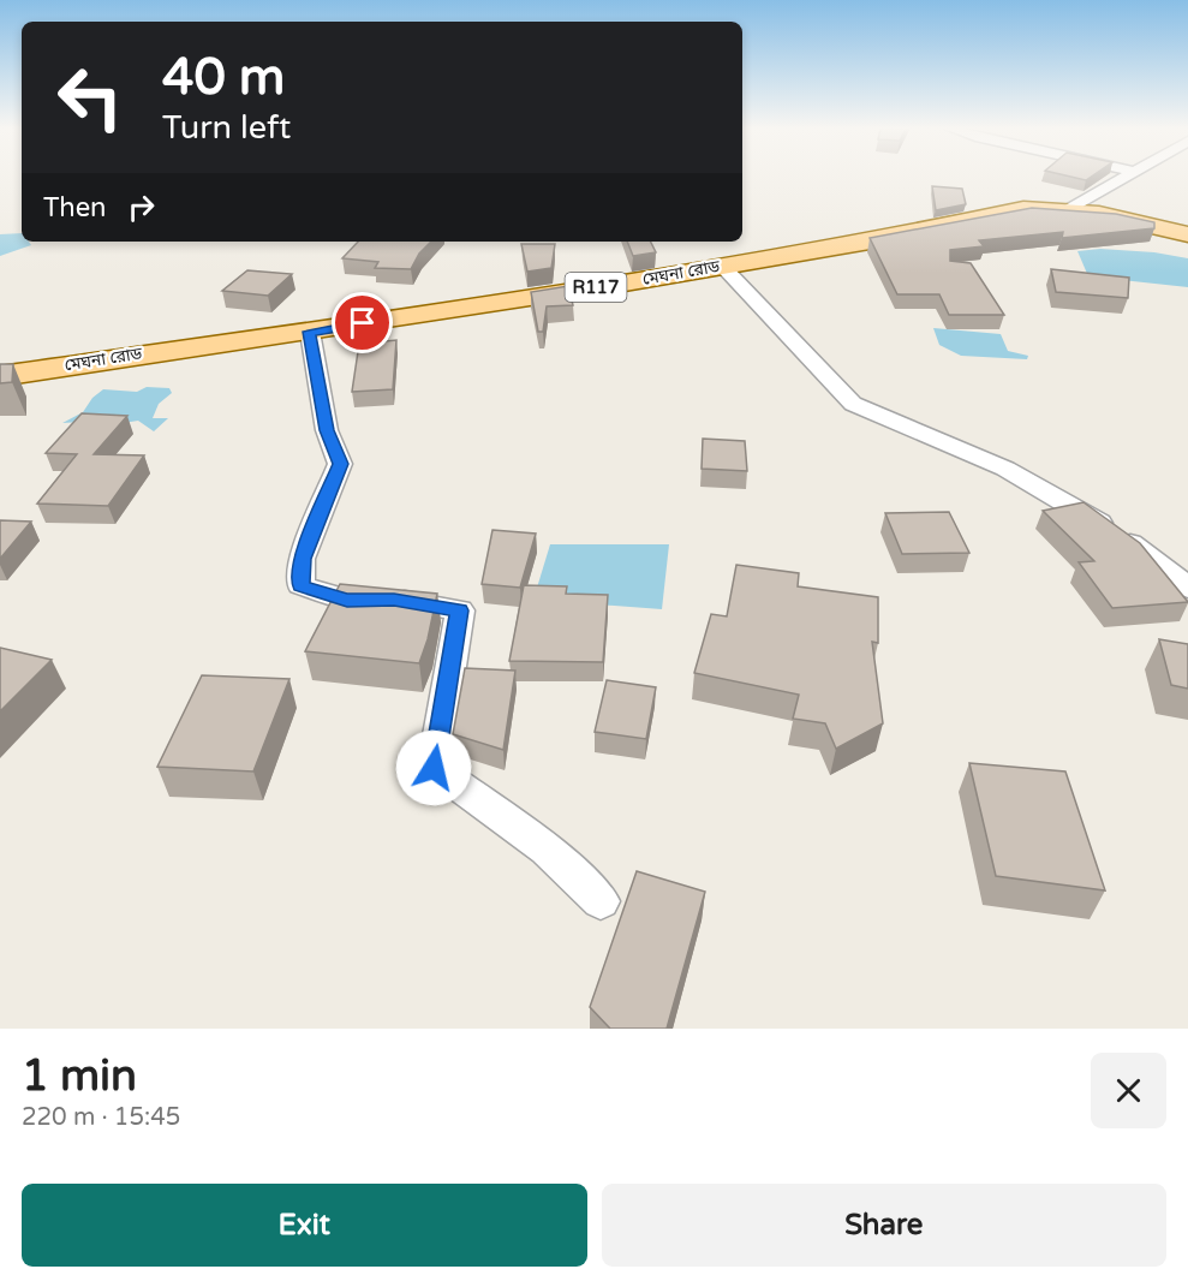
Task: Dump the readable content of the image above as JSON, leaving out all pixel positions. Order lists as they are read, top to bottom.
{
  "streets": {
    "main road": ["মেঘনা রোড", "R117"]
  },
  "page": {
    "turn": ["40 m", "Turn left"],
    "then": "Then",
    "heading": ["1 min", "220 m · 15:45"],
    "buttons": ["Exit", "Share"]
  }
}
